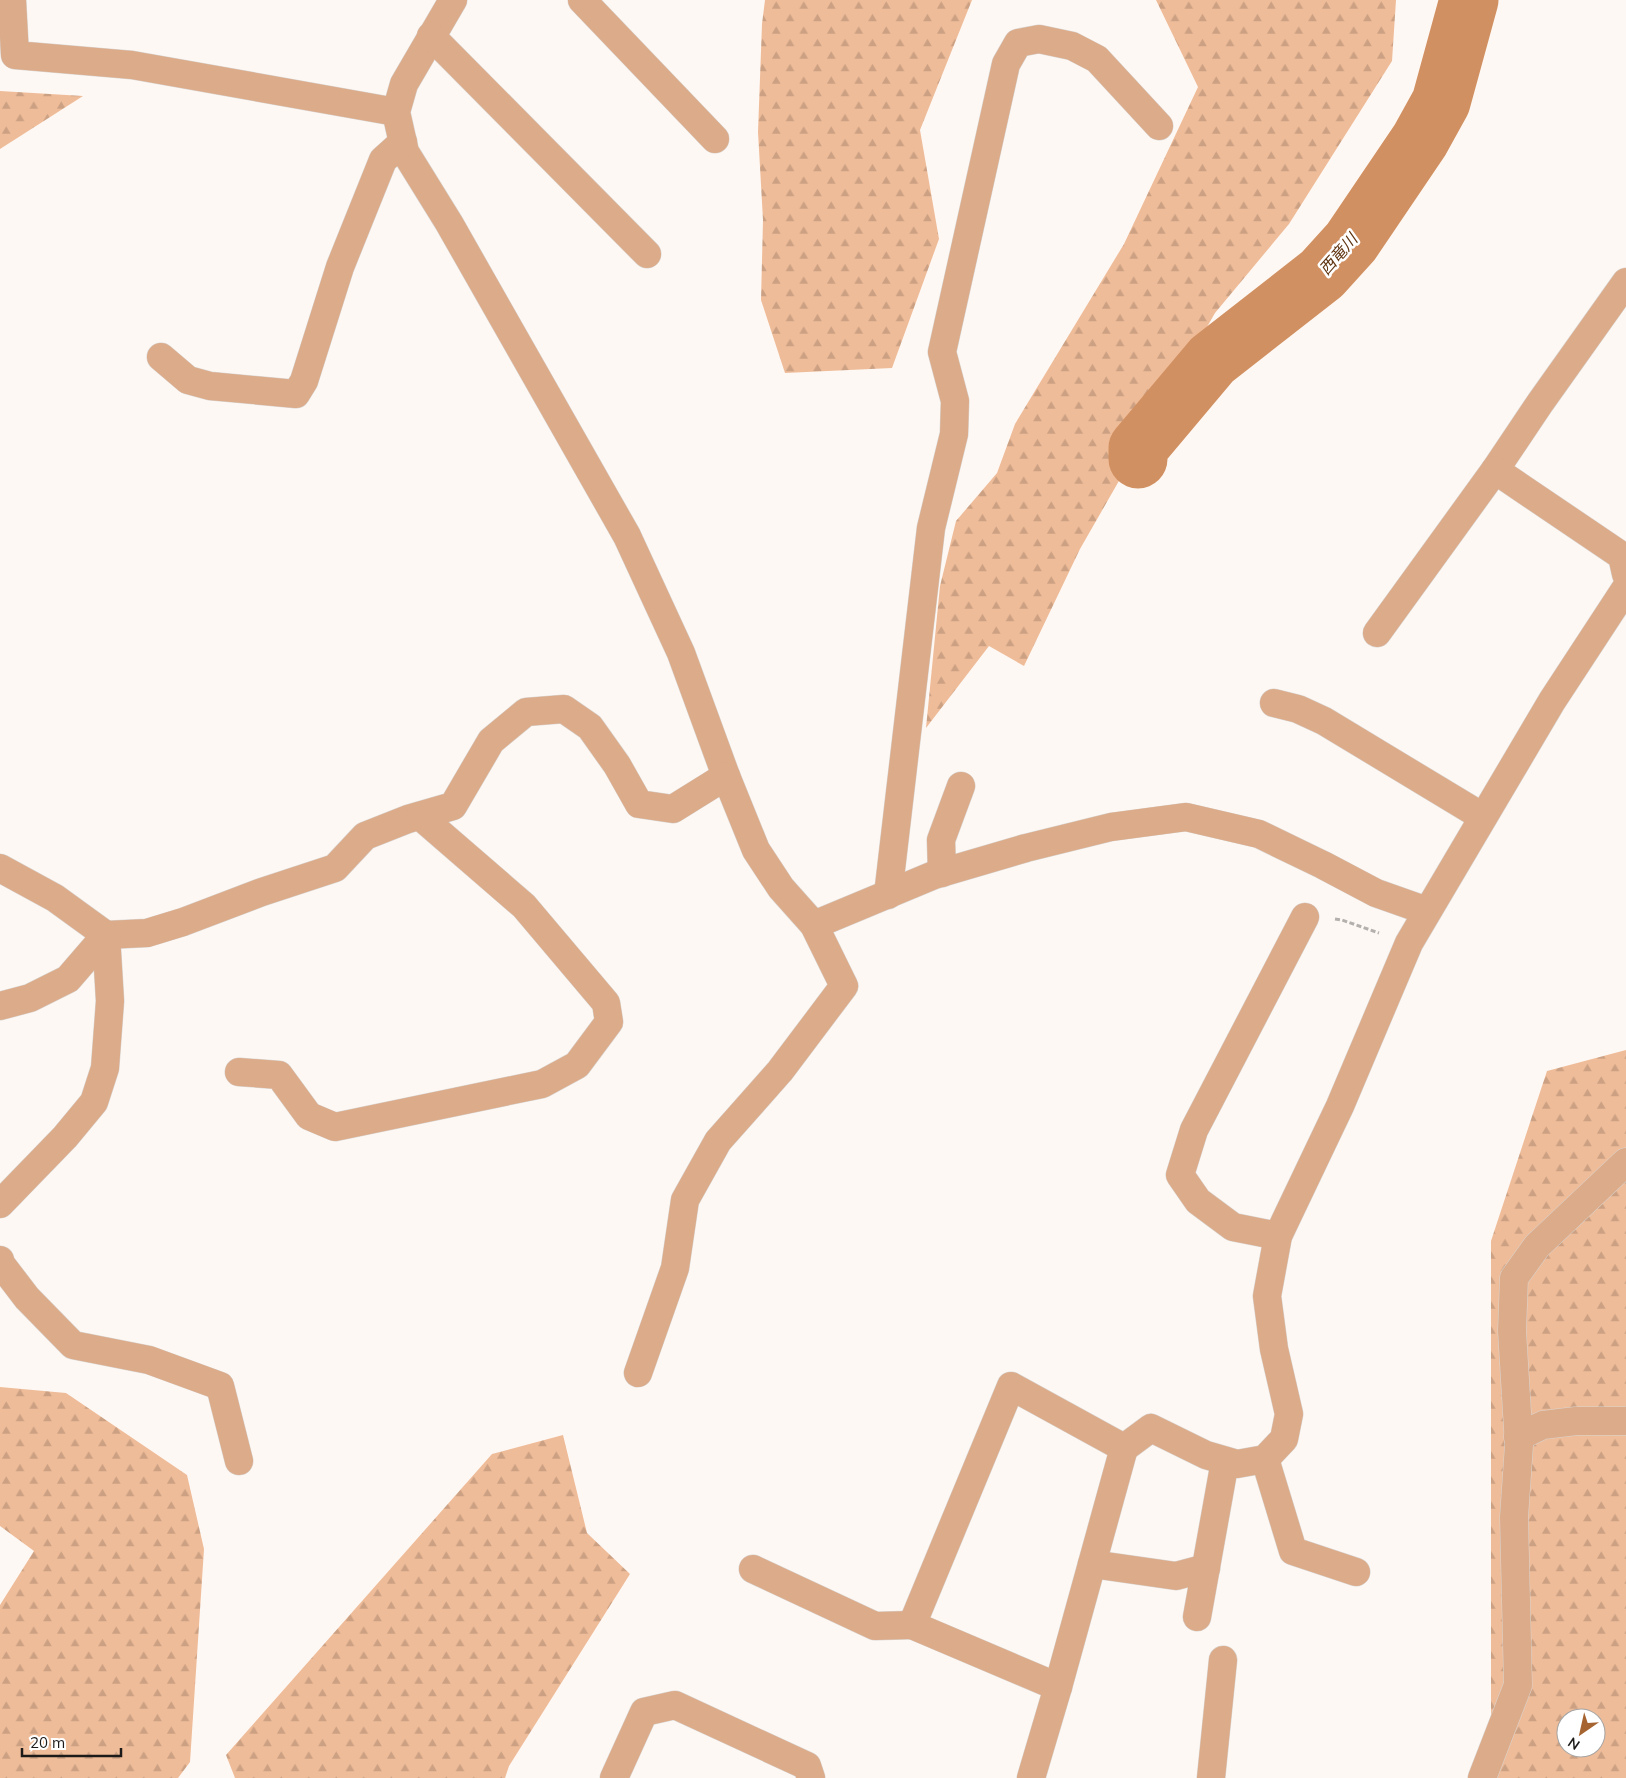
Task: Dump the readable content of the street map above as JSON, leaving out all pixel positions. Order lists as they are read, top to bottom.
{
  "water": ["西竜川"],
  "scale_bar": "20 m",
  "north": "bottom left"
}
